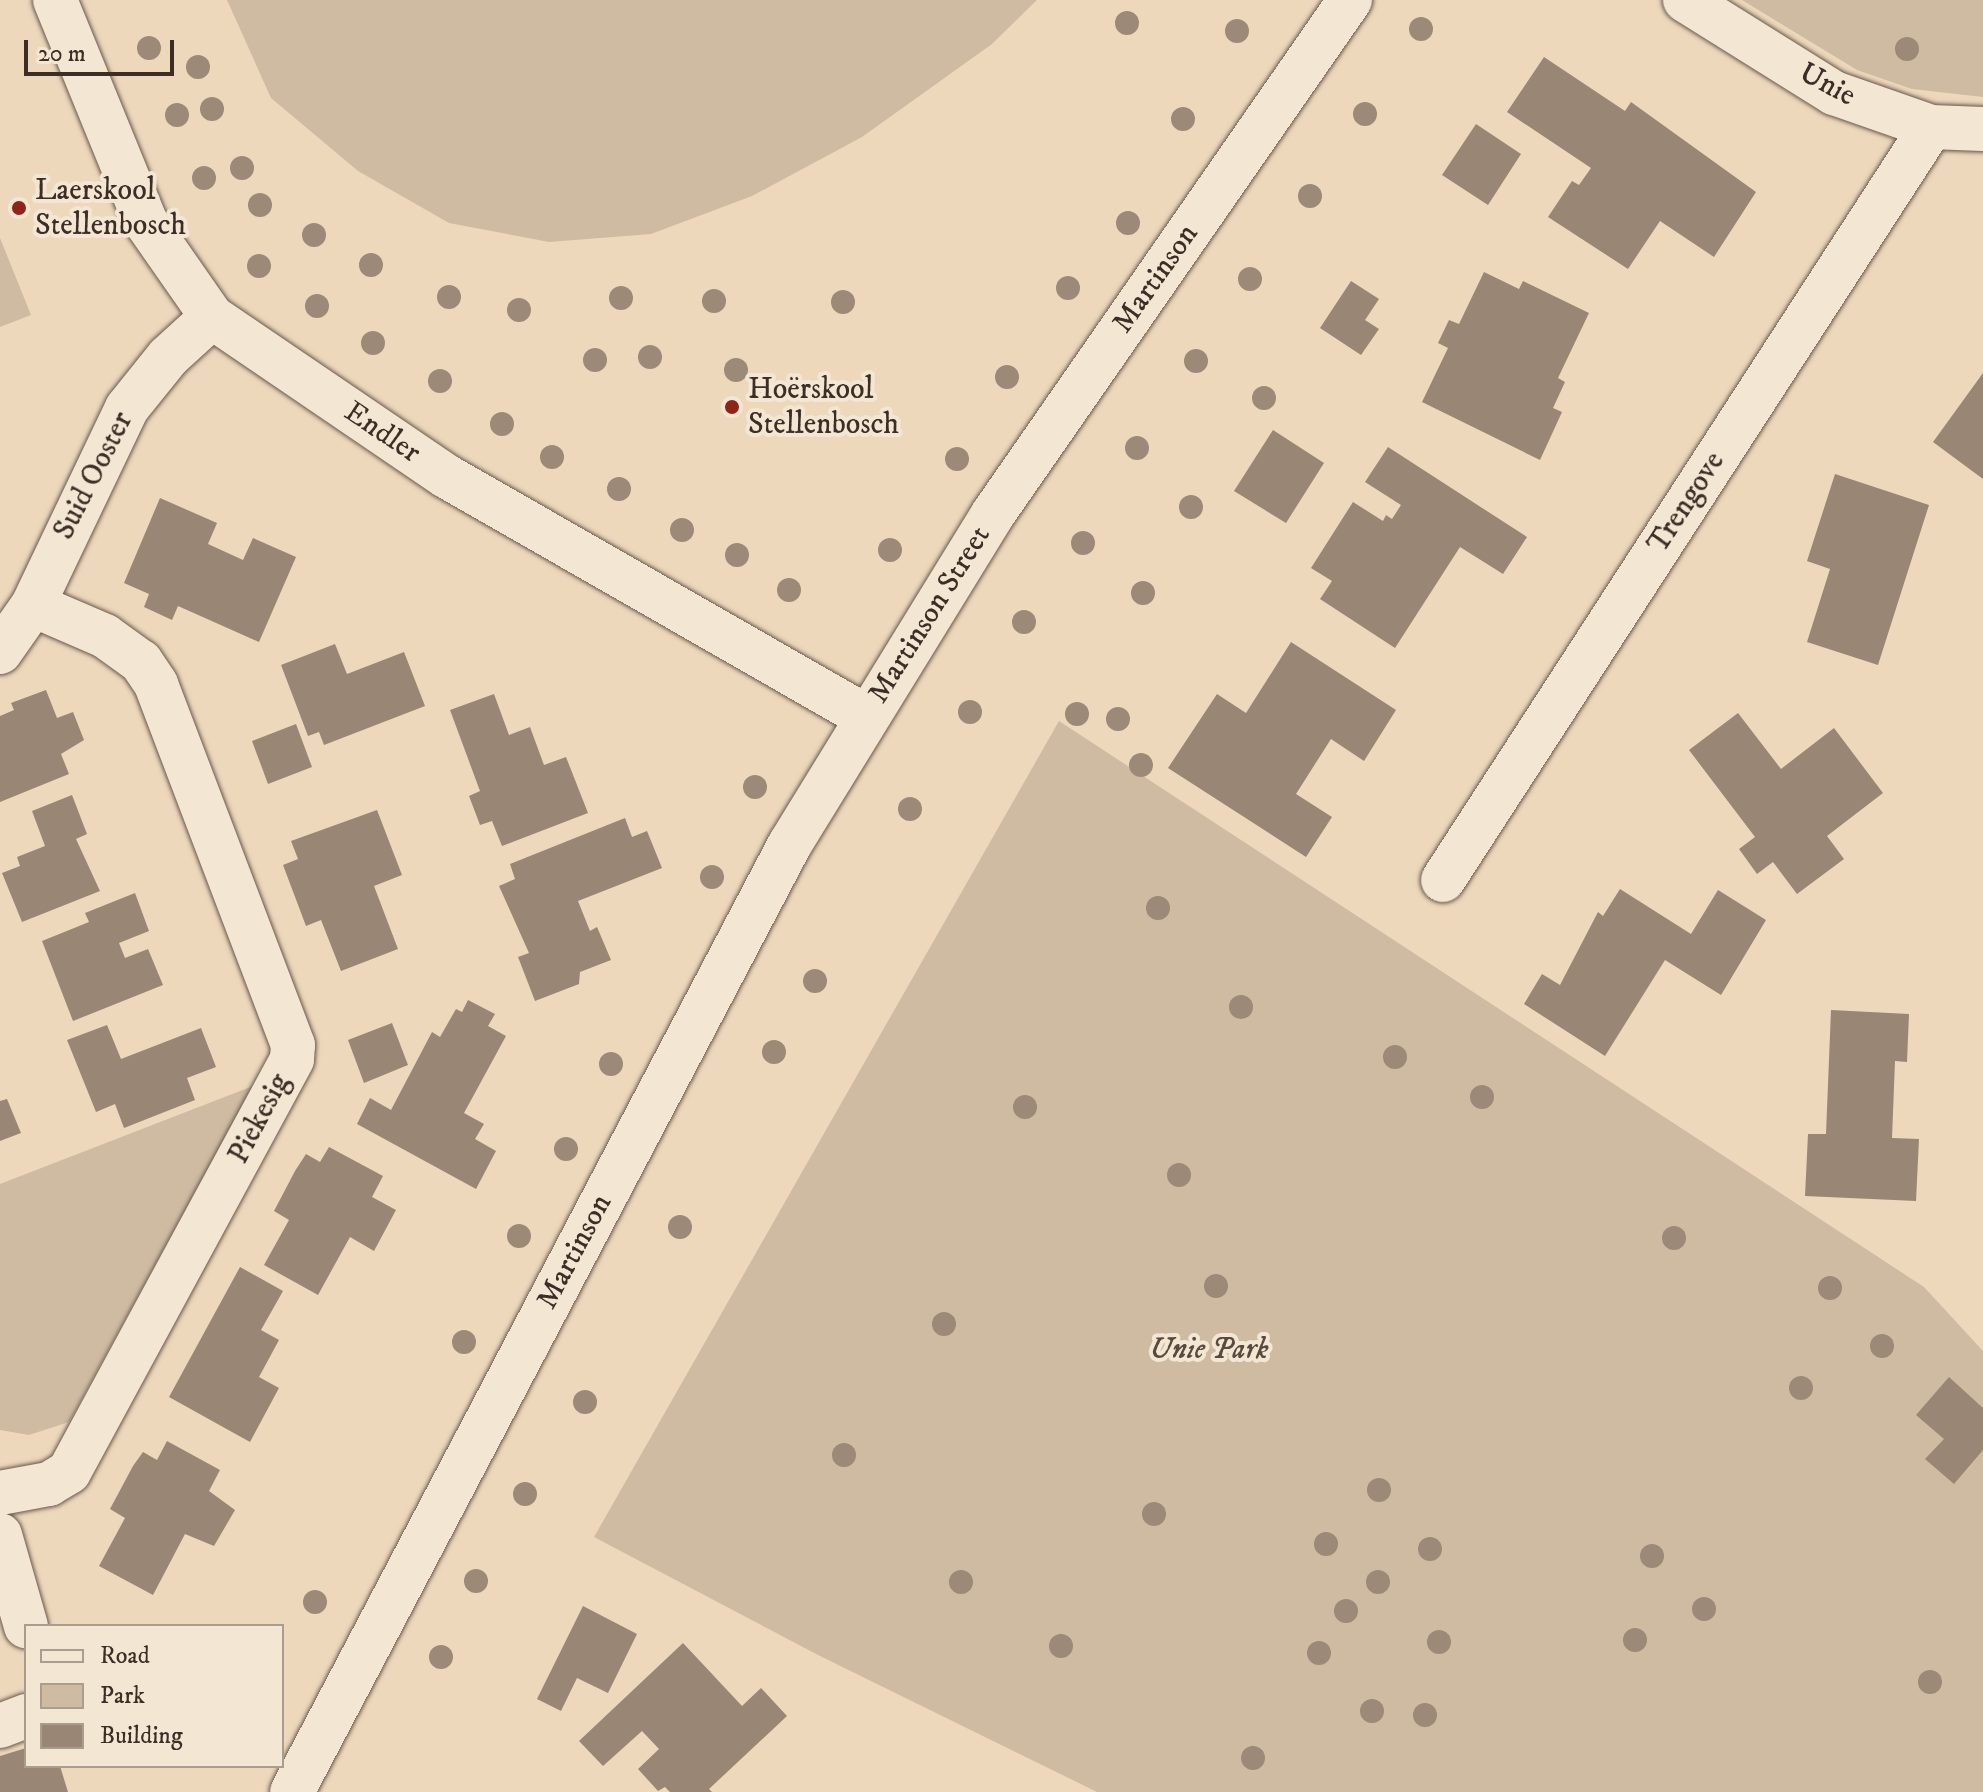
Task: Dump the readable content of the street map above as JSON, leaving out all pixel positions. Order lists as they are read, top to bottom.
{
  "streets": {
    "street": [
      "Unie",
      "Martinson",
      "Endler",
      "Suid Ooster",
      "Trengove",
      "Martinson Street",
      "Piekesig"
    ]
  },
  "crossings": [
    ["Unie", "Trengove"],
    ["Martinson", "Endler"],
    ["Martinson", "Martinson Street"],
    ["Endler", "Suid Ooster"],
    ["Endler", "Martinson Street"],
    ["Suid Ooster", "Piekesig"]
  ],
  "parks": ["Unie Park"],
  "places": ["Laerskool Stellenbosch", "Hoërskool Stellenbosch"],
  "legend": ["Road", "Park", "Building"],
  "scale_bar": "20 m"
}
